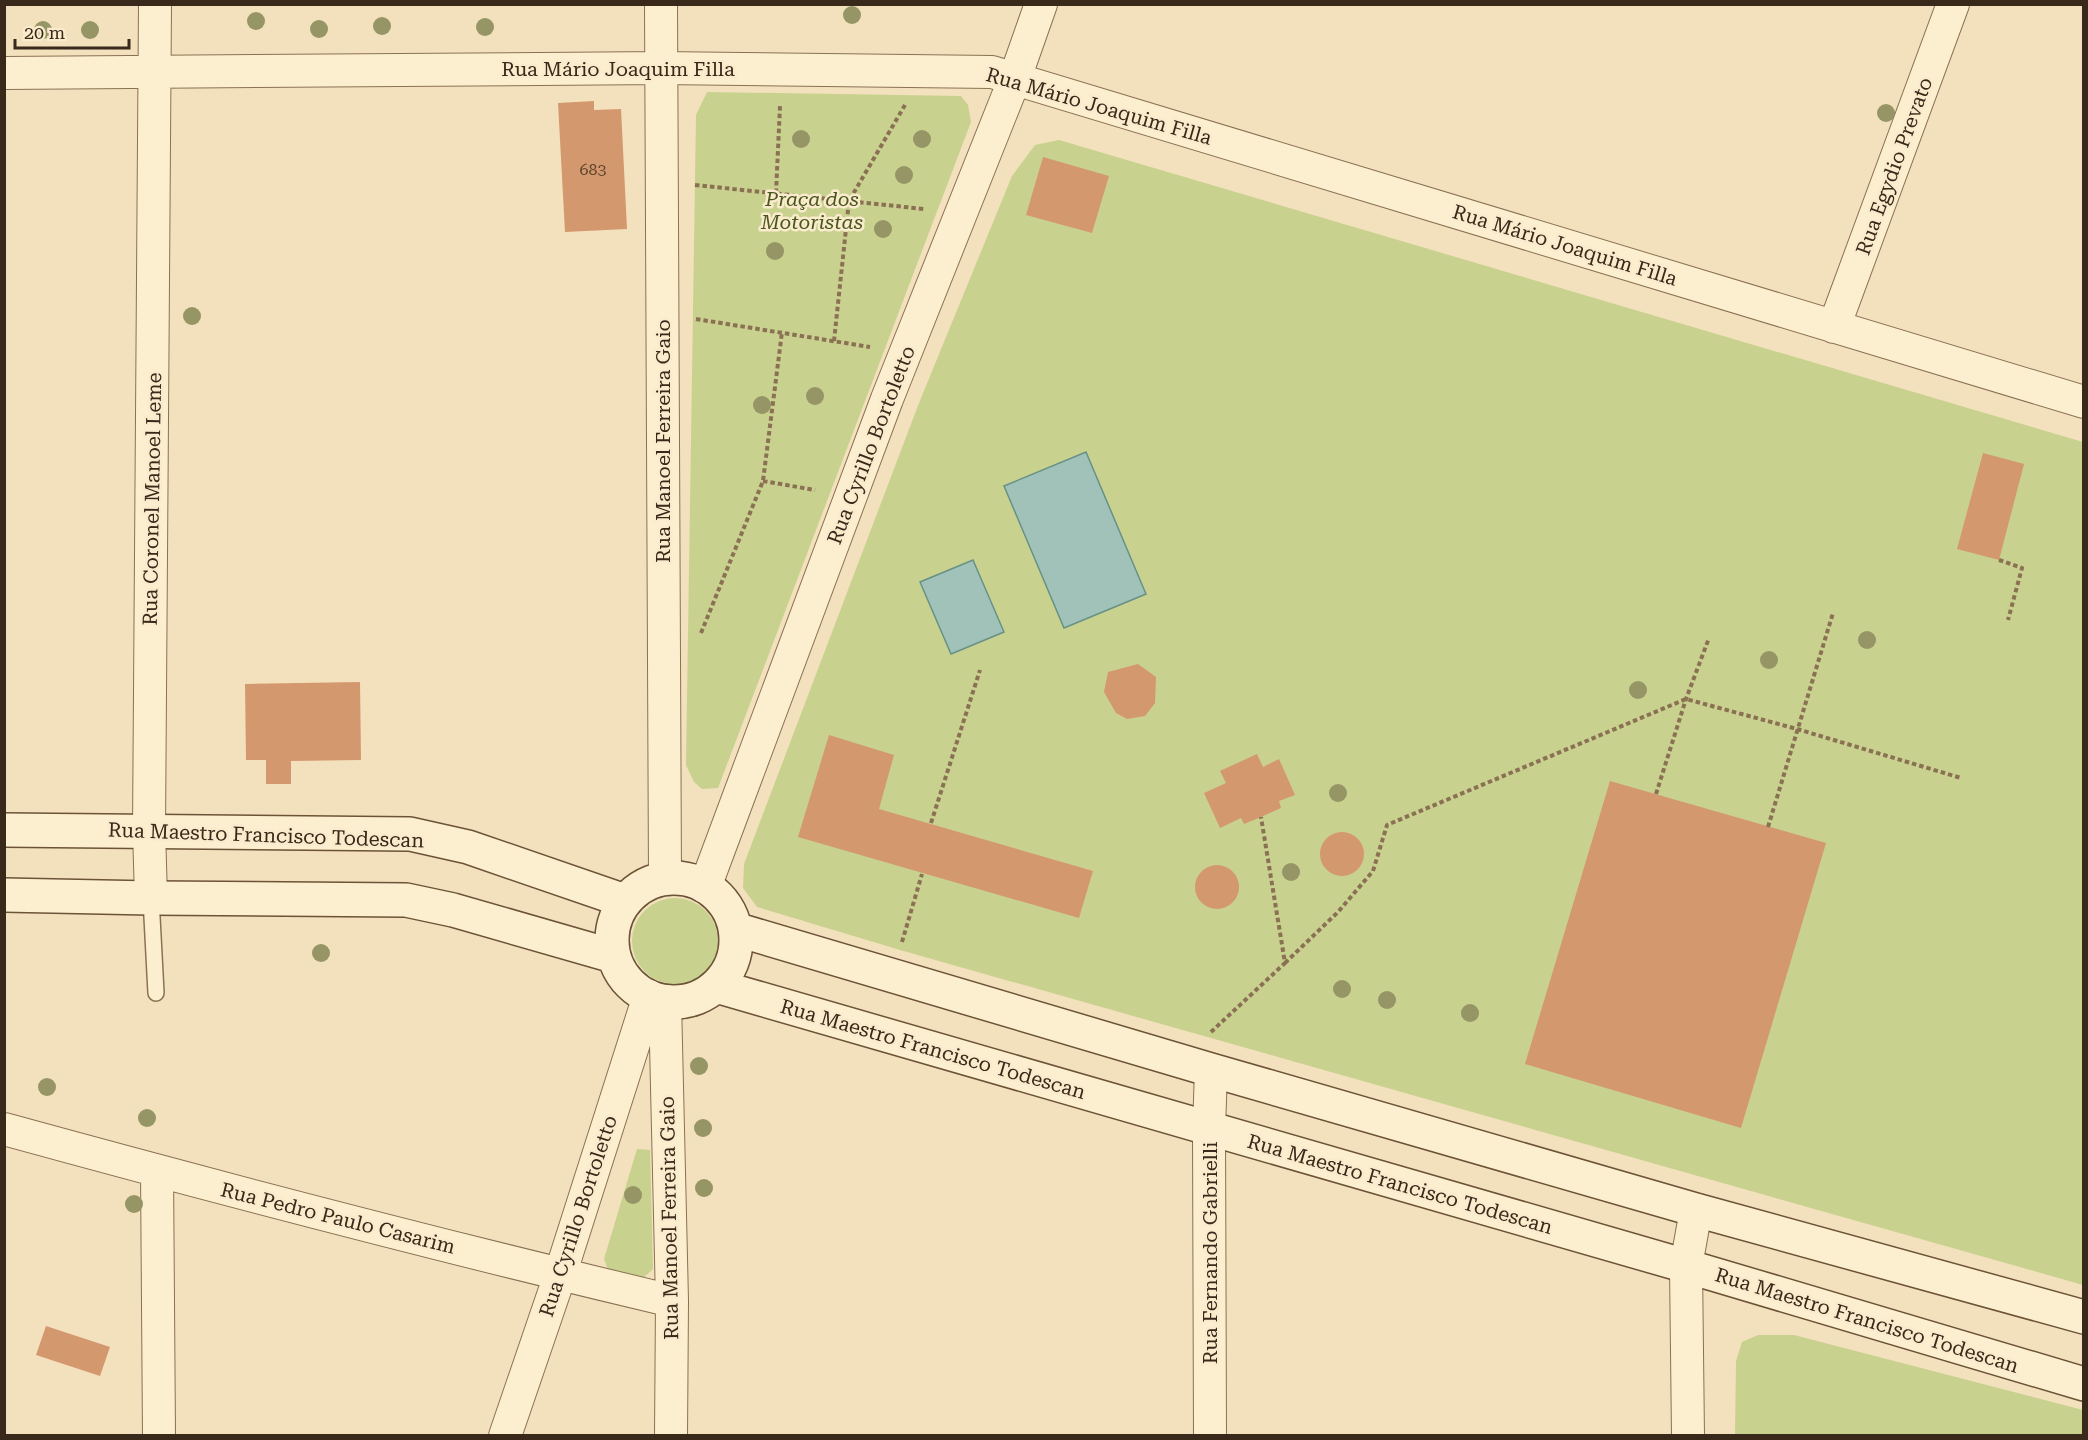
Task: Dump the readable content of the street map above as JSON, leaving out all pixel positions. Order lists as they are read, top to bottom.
{
  "streets": {
    "main road": ["Rua Maestro Francisco Todescan"],
    "street": [
      "Rua Mário Joaquim Filla",
      "Rua Egydio Prevato",
      "Rua Manoel Ferreira Gaio",
      "Rua Cyrillo Bortoletto",
      "Rua Coronel Manoel Leme",
      "Rua Pedro Paulo Casarim",
      "Rua Fernando Gabrielli"
    ]
  },
  "crossings": [
    ["Rua Mário Joaquim Filla", "Rua Egydio Prevato"],
    ["Rua Mário Joaquim Filla", "Rua Manoel Ferreira Gaio"],
    ["Rua Mário Joaquim Filla", "Rua Cyrillo Bortoletto"],
    ["Rua Mário Joaquim Filla", "Rua Coronel Manoel Leme"],
    ["Rua Manoel Ferreira Gaio", "Rua Cyrillo Bortoletto"],
    ["Rua Manoel Ferreira Gaio", "Rua Maestro Francisco Todescan"],
    ["Rua Manoel Ferreira Gaio", "Rua Pedro Paulo Casarim"],
    ["Rua Cyrillo Bortoletto", "Rua Maestro Francisco Todescan"],
    ["Rua Cyrillo Bortoletto", "Rua Pedro Paulo Casarim"],
    ["Rua Coronel Manoel Leme", "Rua Maestro Francisco Todescan"],
    ["Rua Maestro Francisco Todescan", "Rua Fernando Gabrielli"]
  ],
  "parks": ["Praça dos Motoristas"],
  "house_numbers": ["683"],
  "scale_bar": "20 m"
}
